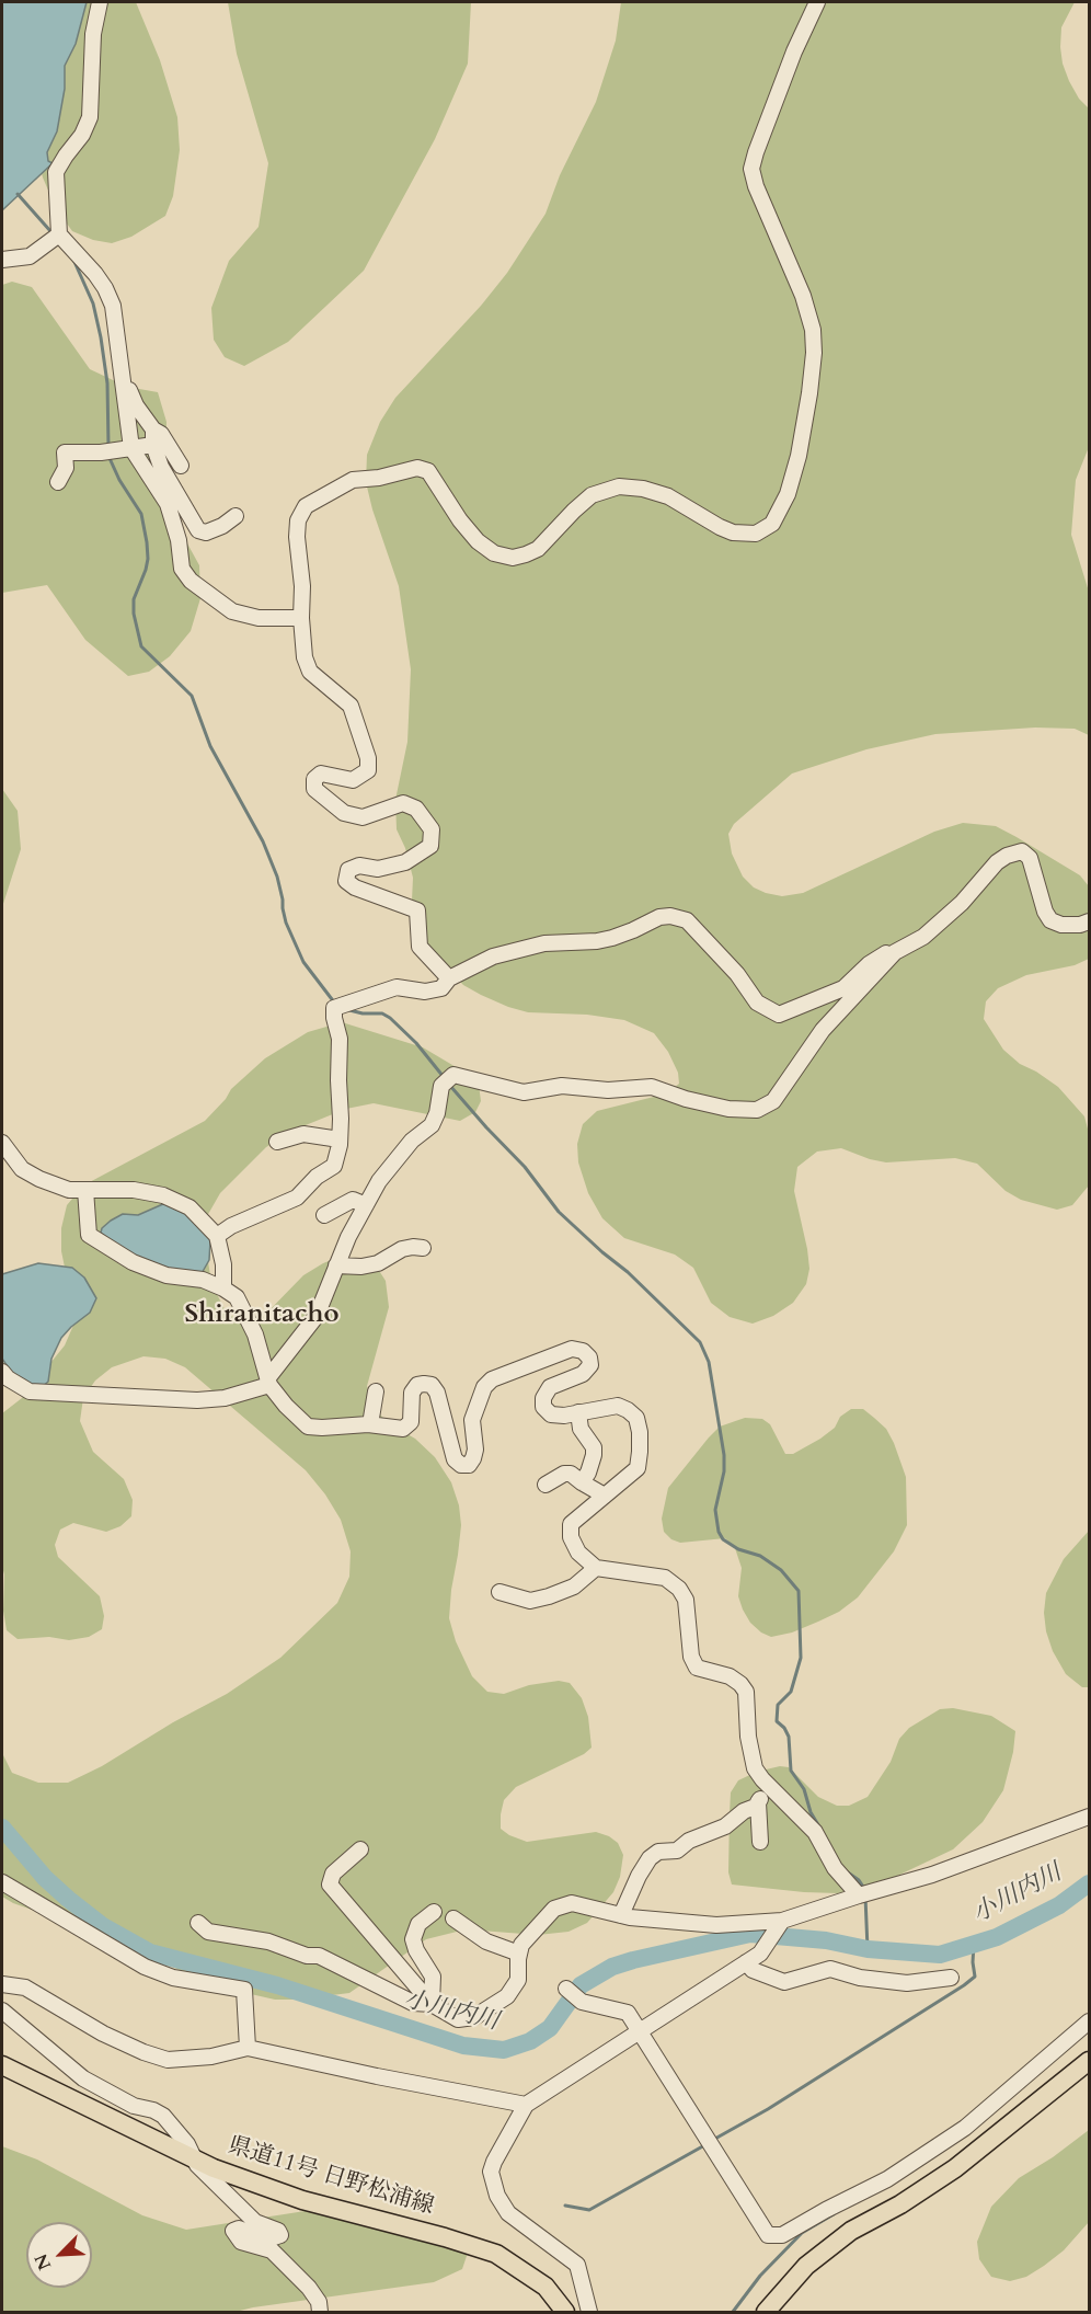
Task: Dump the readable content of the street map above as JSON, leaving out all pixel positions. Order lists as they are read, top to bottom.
{
  "streets": {
    "main road": ["県道11号 日野松浦線"]
  },
  "districts": ["Shiranitacho"],
  "water": ["小川内川"],
  "north": "bottom left"
}
